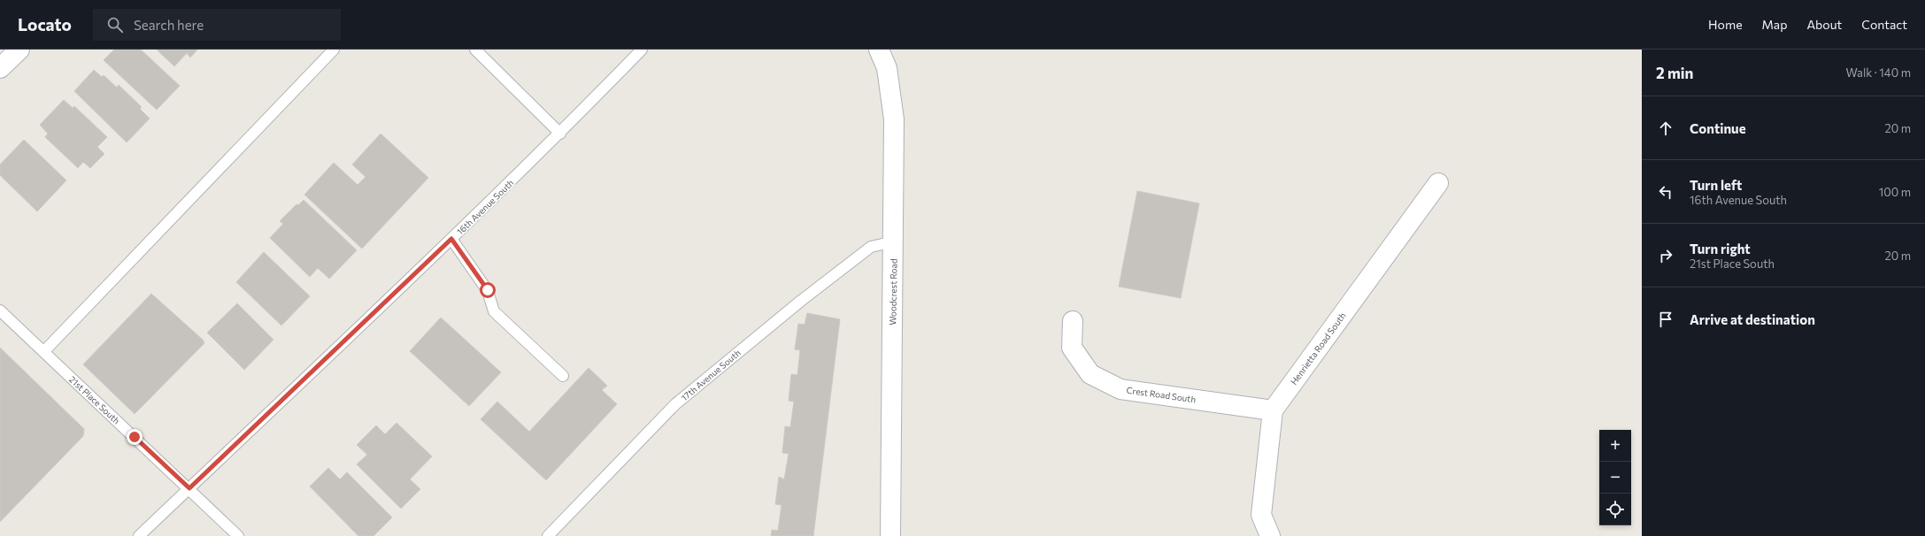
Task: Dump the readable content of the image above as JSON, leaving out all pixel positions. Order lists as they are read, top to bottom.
{
  "streets": {
    "street": ["Woodcrest Road", "Henrietta Road South", "Crest Road South"],
    "lane": ["16th Avenue South", "17th Avenue South", "21st Place South"]
  },
  "crossings": [
    ["16th Avenue South", "21st Place South"],
    ["Woodcrest Road", "17th Avenue South"],
    ["Henrietta Road South", "Crest Road South"]
  ],
  "page": {
    "header": "Locato",
    "search": "Search here",
    "nav": [
      "Home",
      "Map",
      "About",
      "Contact"
    ],
    "heading": ["2 min", "Walk · 140 m"],
    "list": [
      ["Continue", "20 m"],
      ["Turn left", "16th Avenue South", "100 m"],
      ["Turn right", "21st Place South", "20 m"],
      "Arrive at destination"
    ],
    "map_buttons": ["+", "−"]
  }
}
